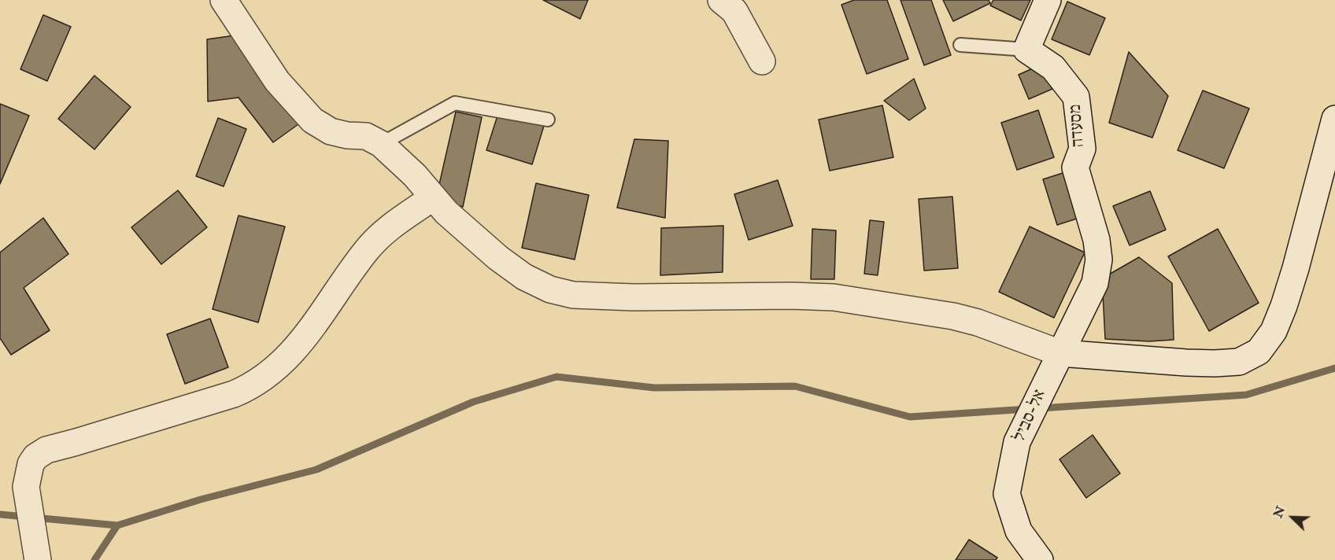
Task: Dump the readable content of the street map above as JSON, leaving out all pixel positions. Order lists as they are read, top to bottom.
{
  "streets": {
    "street": ["מסעדה", "אל-סביל"]
  },
  "crossings": [
    ["מסעדה", "אל-סביל"]
  ],
  "north": "top left"
}
